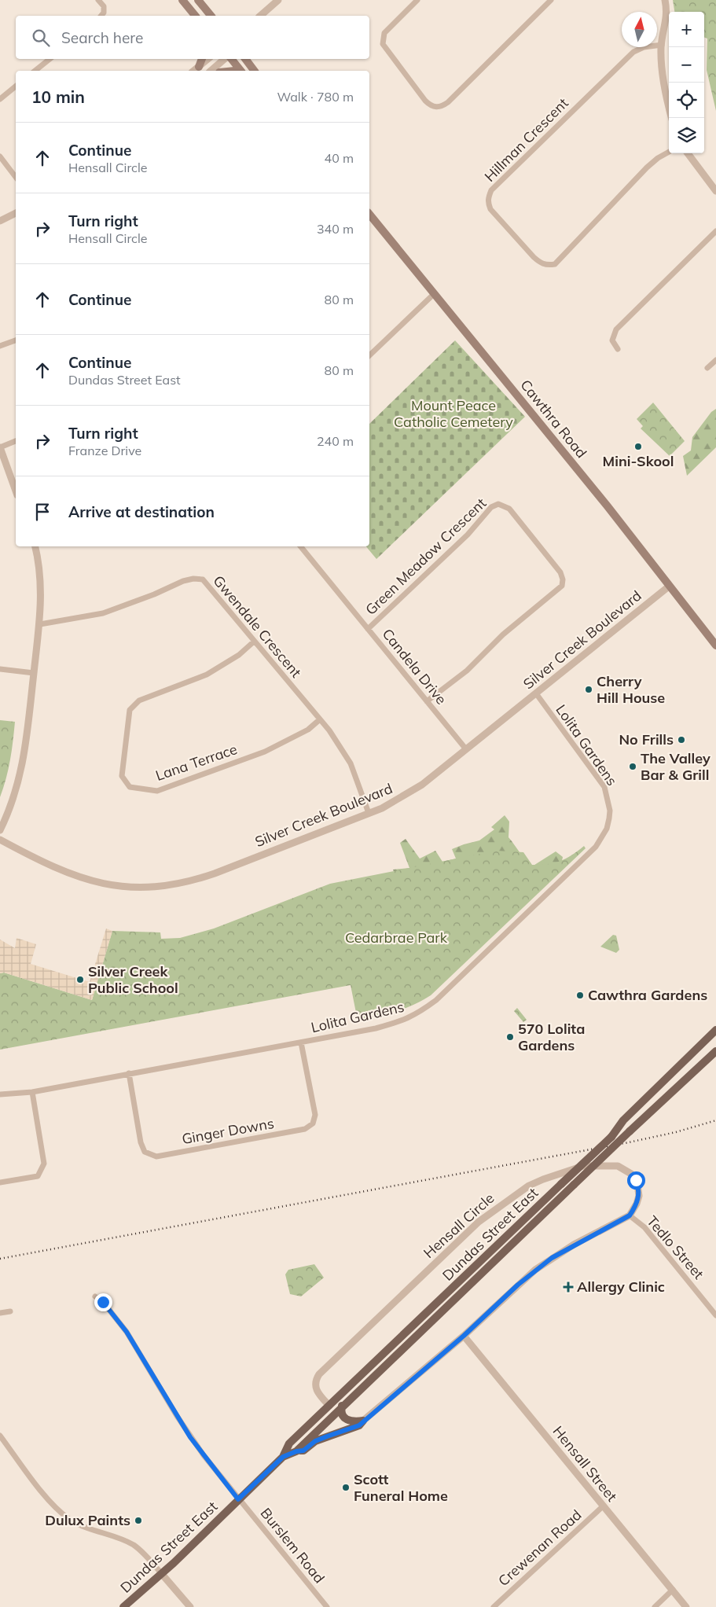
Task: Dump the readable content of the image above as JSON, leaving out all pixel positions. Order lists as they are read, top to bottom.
{
  "streets": {
    "main road": ["Cawthra Road", "Dundas Street East"],
    "street": [
      "Hillman Crescent",
      "Green Meadow Crescent",
      "Gwendale Crescent",
      "Silver Creek Boulevard",
      "Candela Drive",
      "Lolita Gardens",
      "Lana Terrace",
      "Ginger Downs",
      "Hensall Circle",
      "Tedlo Street",
      "Hensall Street",
      "Burslem Road",
      "Crewenan Road"
    ]
  },
  "crossings": [
    ["Cawthra Road", "Silver Creek Boulevard"],
    ["Green Meadow Crescent", "Candela Drive"],
    ["Gwendale Crescent", "Silver Creek Boulevard"],
    ["Gwendale Crescent", "Lana Terrace"],
    ["Silver Creek Boulevard", "Candela Drive"],
    ["Silver Creek Boulevard", "Lolita Gardens"],
    ["Lolita Gardens", "Ginger Downs"],
    ["Hensall Circle", "Dundas Street East"],
    ["Hensall Circle", "Tedlo Street"],
    ["Dundas Street East", "Burslem Road"],
    ["Hensall Street", "Crewenan Road"]
  ],
  "parks": ["Mount Peace Catholic Cemetery", "Cedarbrae Park"],
  "places": {
    "other": [
      "Mini-Skool",
      "Cherry Hill House",
      "No Frills",
      "The Valley Bar & Grill",
      "Silver Creek Public School",
      "Cawthra Gardens",
      "570 Lolita Gardens",
      "Scott Funeral Home",
      "Dulux Paints"
    ],
    "health": ["Allergy Clinic"]
  },
  "north": "top",
  "page": {
    "map_buttons": ["+", "−"],
    "search": "Search here",
    "heading": ["10 min", "Walk · 780 m"],
    "list": [
      ["Continue", "Hensall Circle", "40 m"],
      ["Turn right", "Hensall Circle", "340 m"],
      ["Continue", "80 m"],
      ["Continue", "Dundas Street East", "80 m"],
      ["Turn right", "Franze Drive", "240 m"],
      "Arrive at destination"
    ]
  }
}
